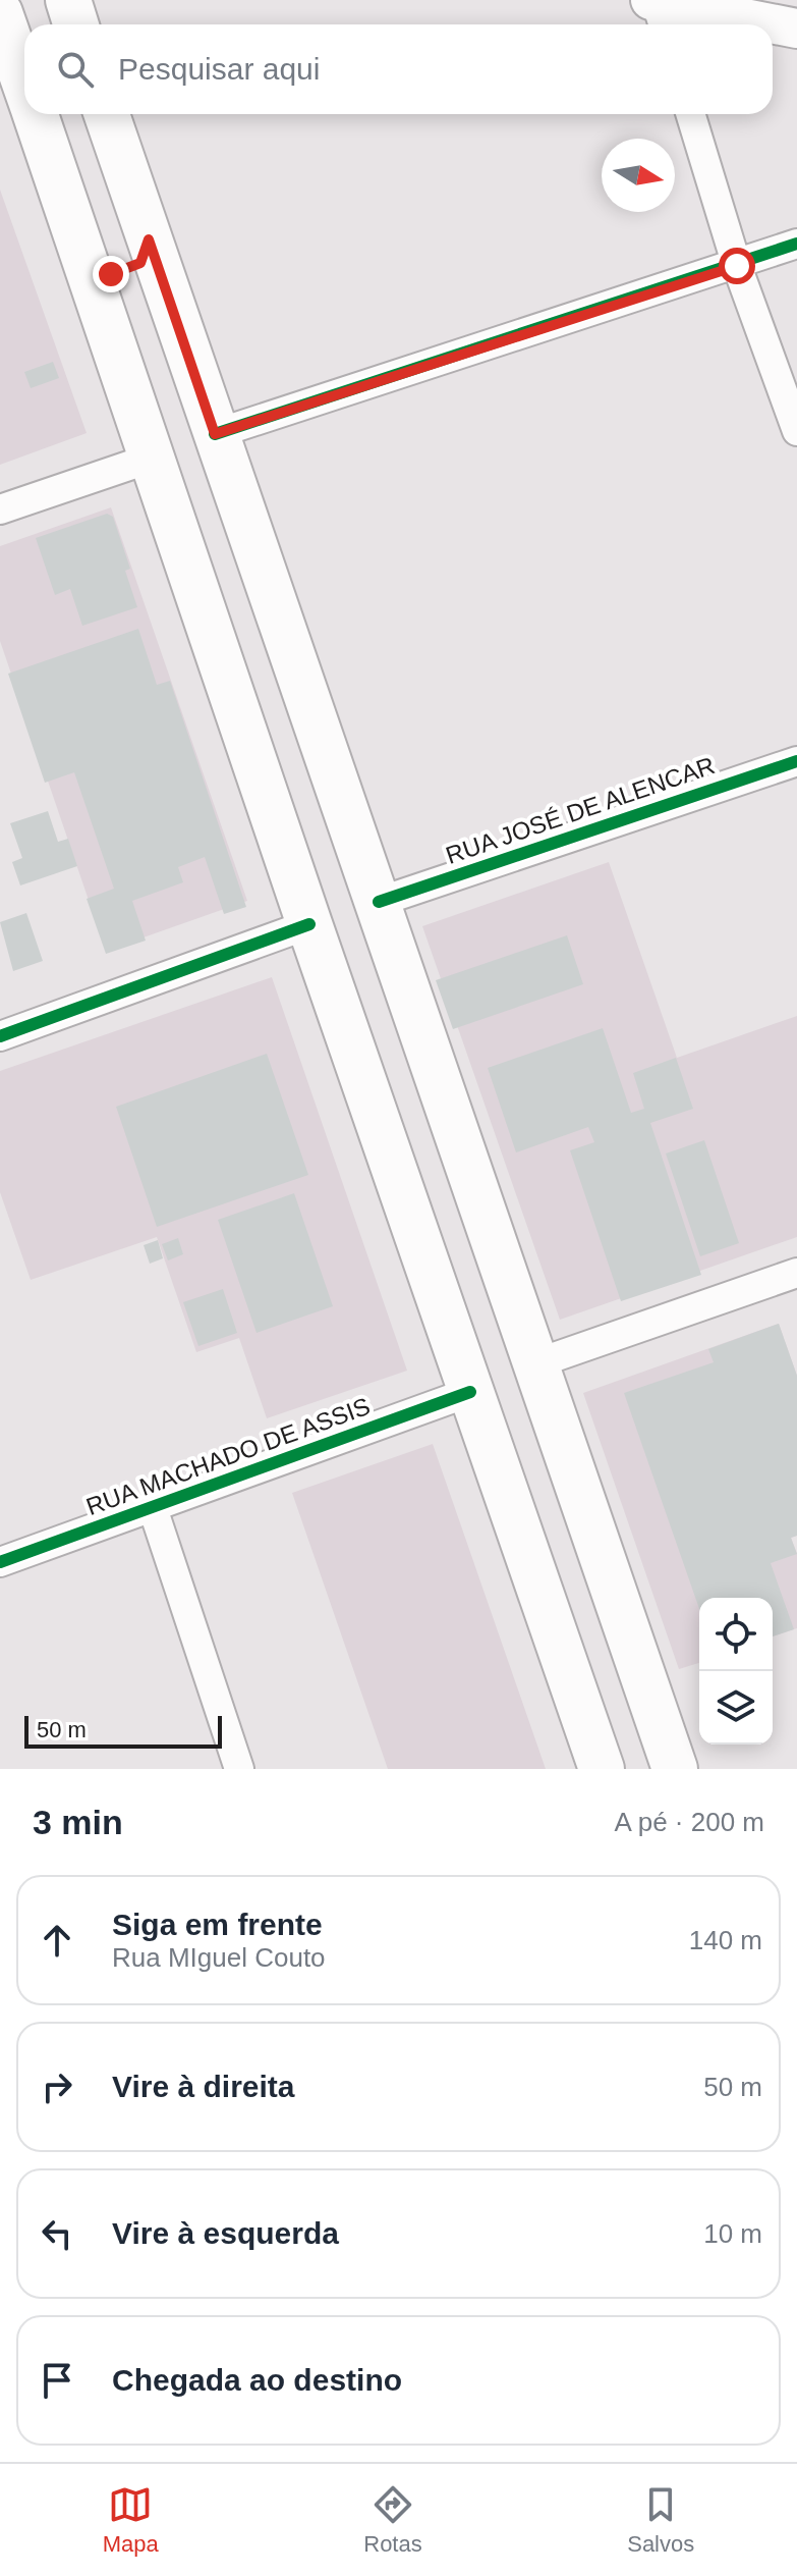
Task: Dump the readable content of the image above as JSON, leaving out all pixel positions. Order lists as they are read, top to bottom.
{
  "streets": {
    "street": ["RUA JOSÉ DE ALENCAR", "RUA MACHADO DE ASSIS"]
  },
  "scale_bar": "50 m",
  "north": "right",
  "page": {
    "search": "Pesquisar aqui",
    "scale": "50 m",
    "heading": ["3 min", "A pé · 200 m"],
    "list": [
      ["Siga em frente", "Rua MIguel Couto", "140 m"],
      ["Vire à direita", "50 m"],
      ["Vire à esquerda", "10 m"],
      "Chegada ao destino"
    ],
    "nav": ["Mapa", "Rotas", "Salvos"]
  }
}
